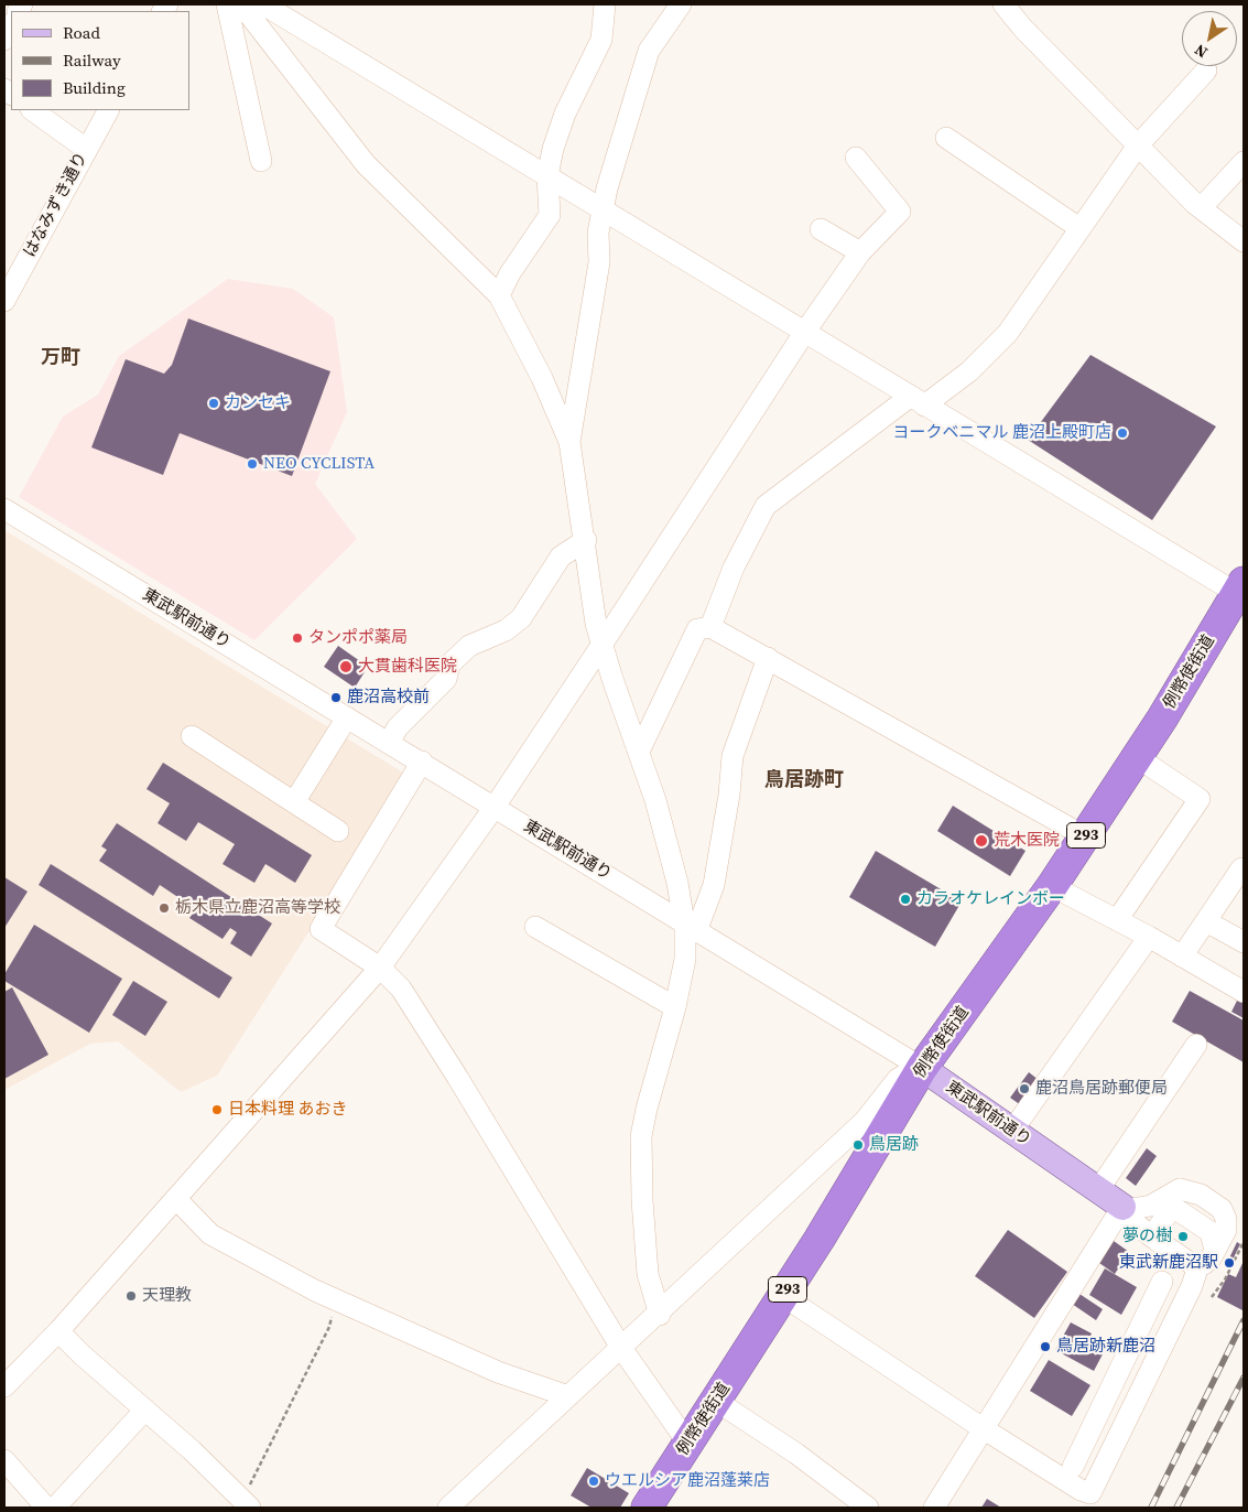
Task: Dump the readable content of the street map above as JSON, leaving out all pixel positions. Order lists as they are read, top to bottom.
{
  "streets": {
    "highway": ["例幣使街道", "293"],
    "main road": ["東武駅前通り"],
    "street": ["はなみずき通り"]
  },
  "crossings": [
    ["東武駅前通り", "例幣使街道"]
  ],
  "districts": ["万町", "鳥居跡町"],
  "places": [
    "カンセキ",
    "ヨークベニマル 鹿沼上殿町店",
    "NEO CYCLISTA",
    "タンポポ薬局",
    "大貫歯科医院",
    "鹿沼高校前",
    "荒木医院",
    "カラオケレインボー",
    "栃木県立鹿沼高等学校",
    "鹿沼鳥居跡郵便局",
    "日本料理 あおき",
    "鳥居跡",
    "夢の樹",
    "東武新鹿沼駅",
    "天理教",
    "鳥居跡新鹿沼",
    "ウエルシア鹿沼蓬莱店"
  ],
  "legend": ["Road", "Railway", "Building"],
  "north": "bottom left"
}
